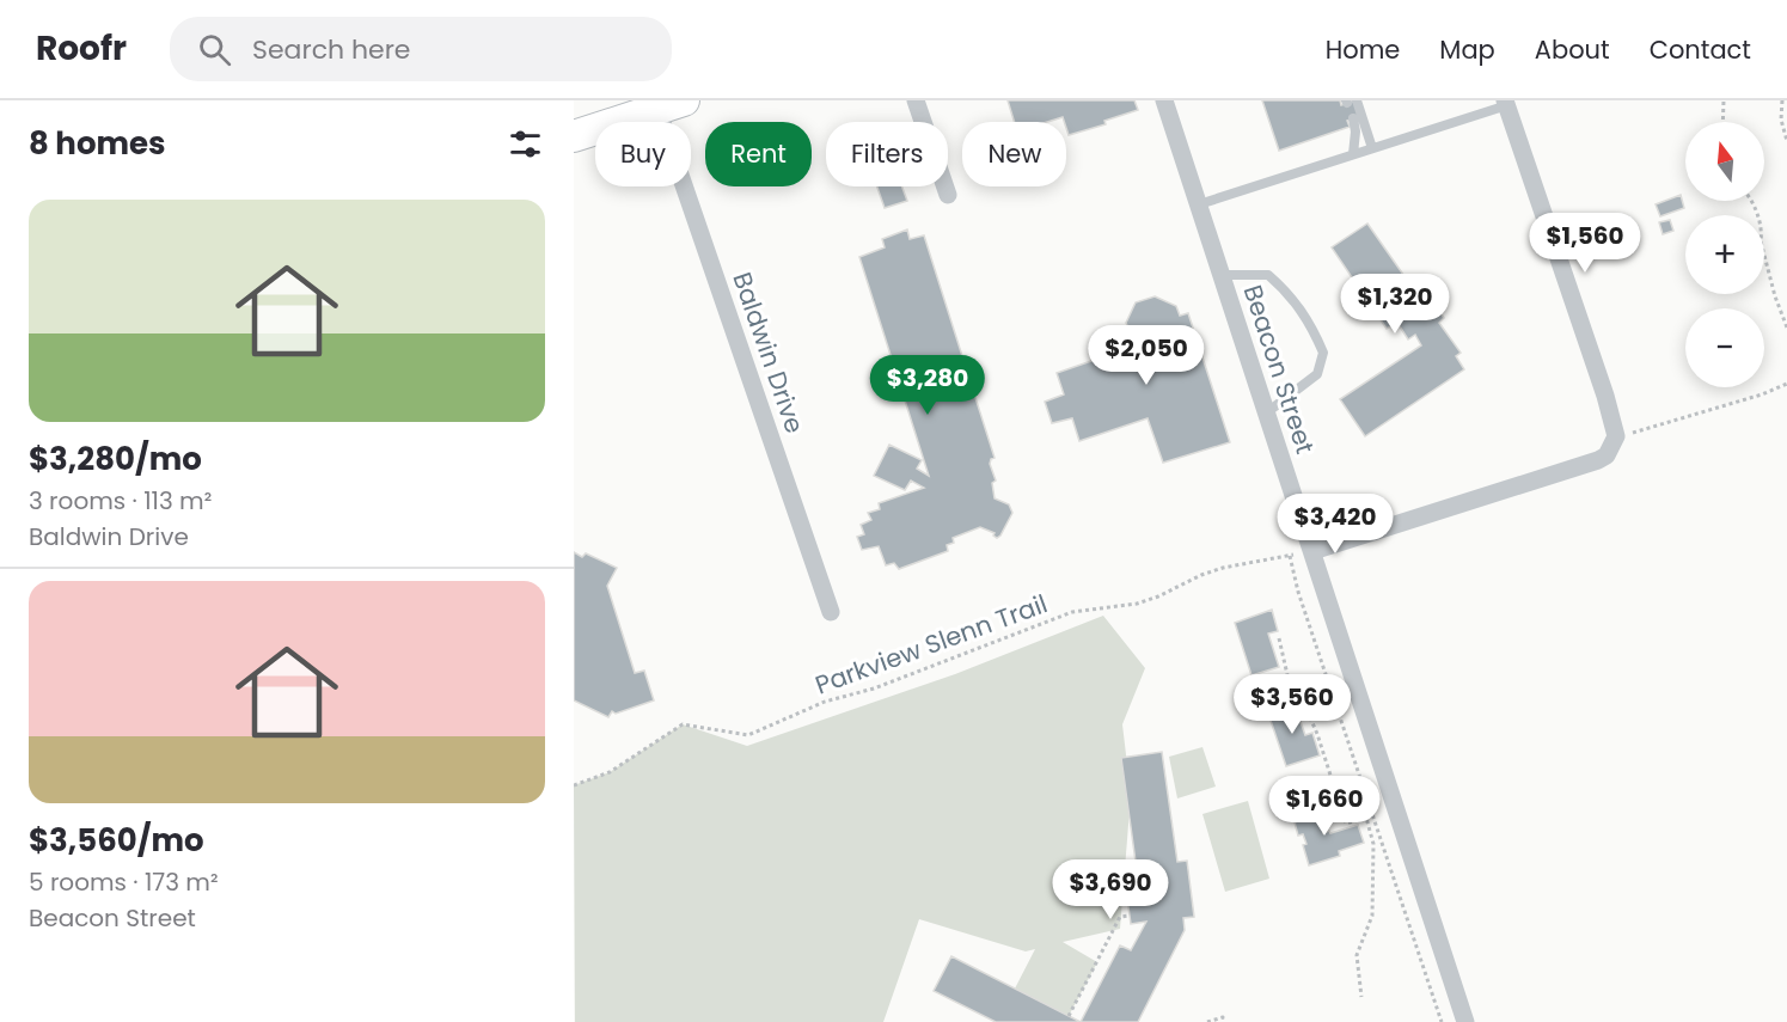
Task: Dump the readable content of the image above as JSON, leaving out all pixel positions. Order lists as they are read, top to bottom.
{
  "streets": {
    "street": ["Baldwin Drive", "Beacon Street"],
    "path": ["Parkview Slenn Trail"]
  },
  "crossings": [
    ["Beacon Street", "Parkview Slenn Trail"]
  ],
  "north": "top",
  "page": {
    "header": "Roofr",
    "search": "Search here",
    "nav": [
      "Home",
      "Map",
      "About",
      "Contact"
    ],
    "heading": "8 homes",
    "map_buttons": ["+", "−"],
    "chip": [
      "Buy",
      "Rent",
      "Filters",
      "New"
    ],
    "list": [
      {
        "name": "$3,280/mo",
        "note": "3 rooms · 113 m² · Baldwin Drive"
      },
      {
        "name": "$3,560/mo",
        "note": "5 rooms · 173 m² · Beacon Street"
      }
    ],
    "price": [
      "$1,560",
      "$1,320",
      "$2,050",
      "$3,280",
      "$3,420",
      "$3,560",
      "$1,660",
      "$3,690"
    ]
  }
}
